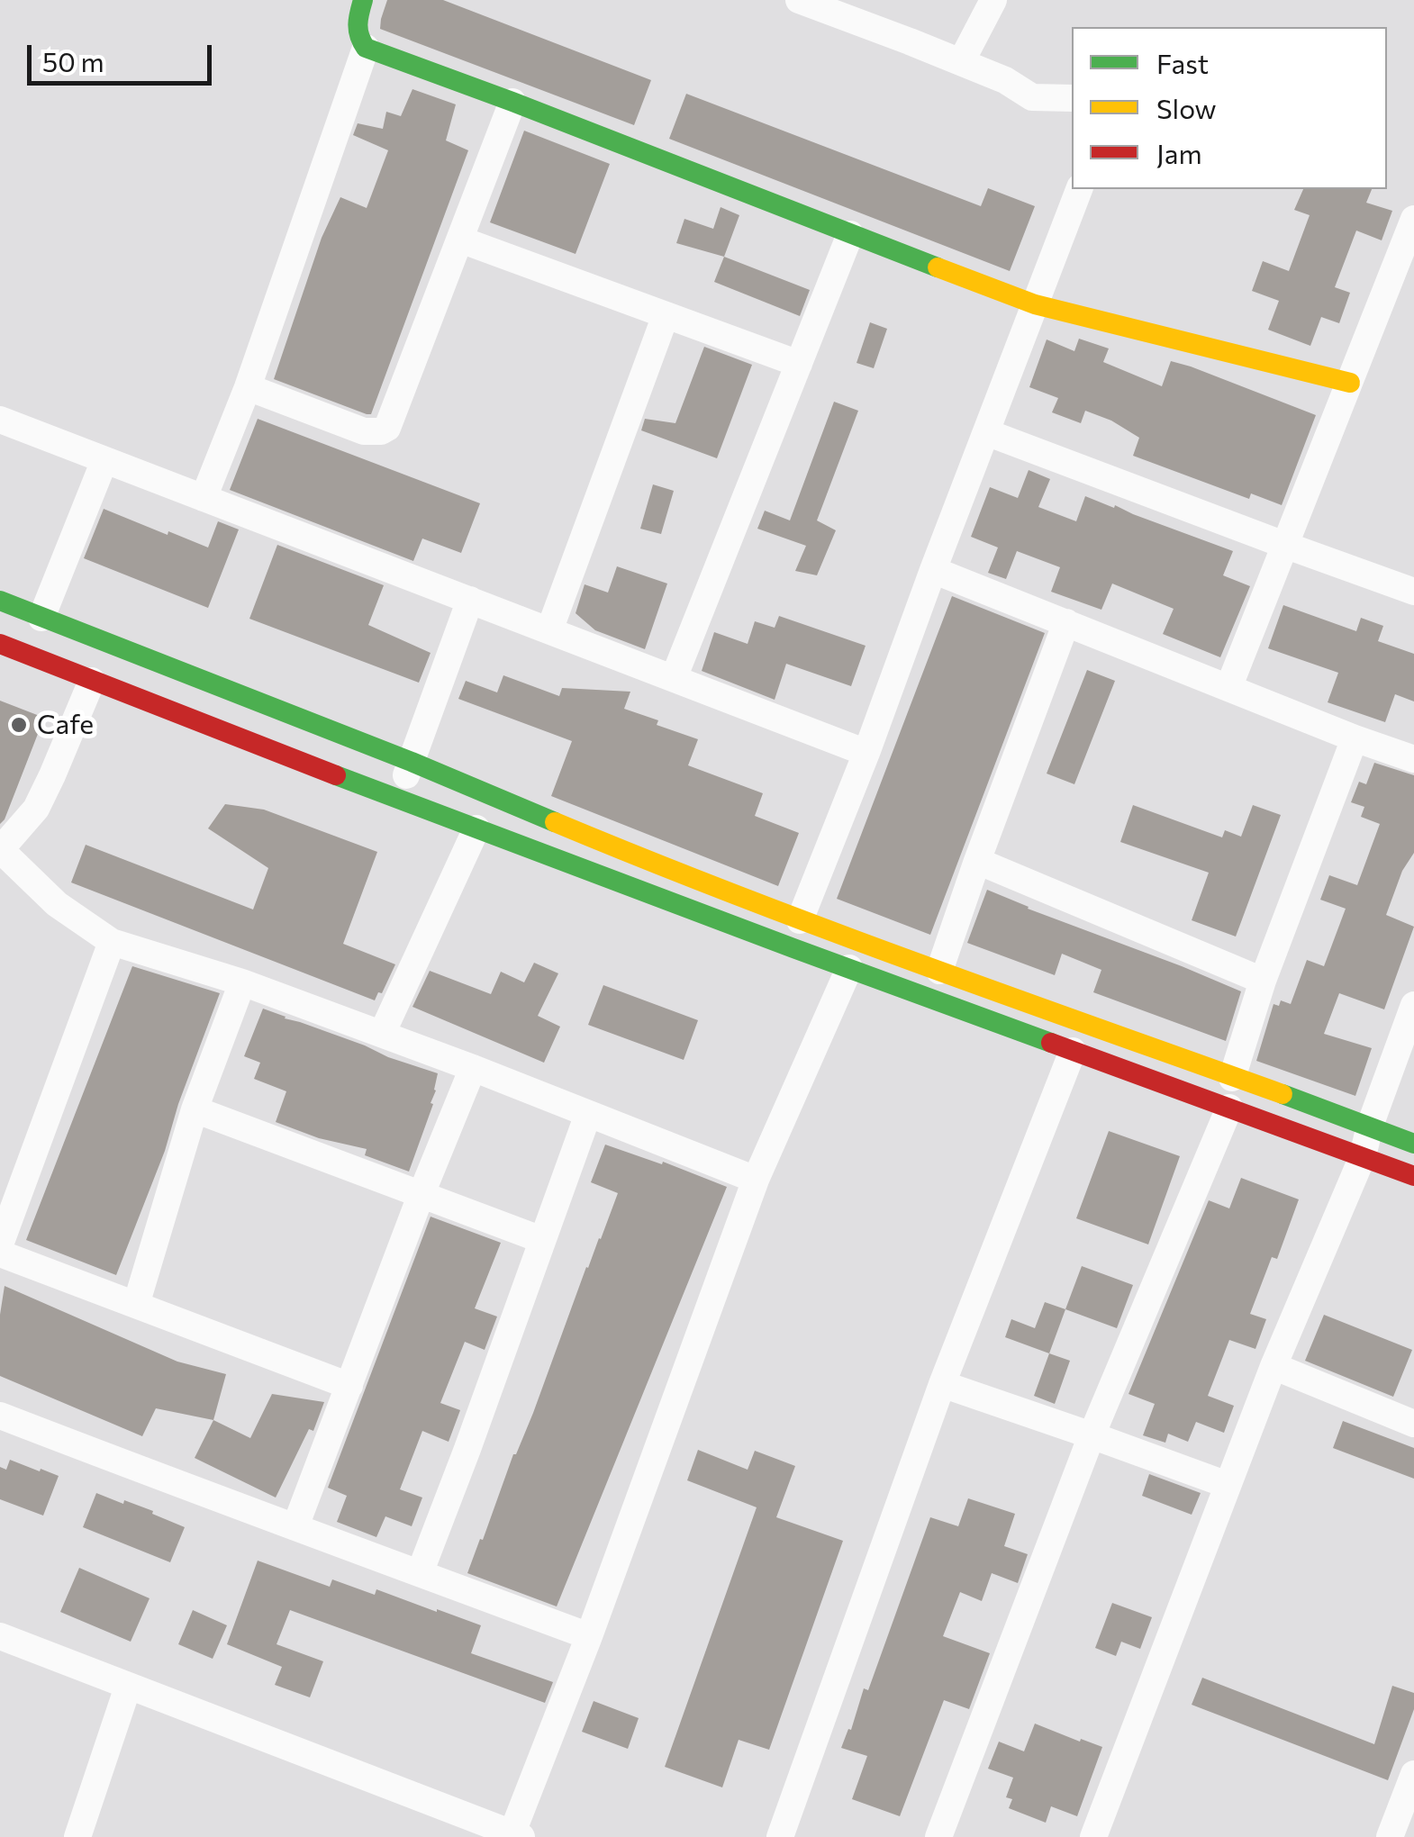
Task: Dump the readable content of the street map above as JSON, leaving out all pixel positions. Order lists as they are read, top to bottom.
{
  "places": ["Cafe"],
  "legend": ["Fast", "Slow", "Jam"],
  "scale_bar": "50 m"
}
